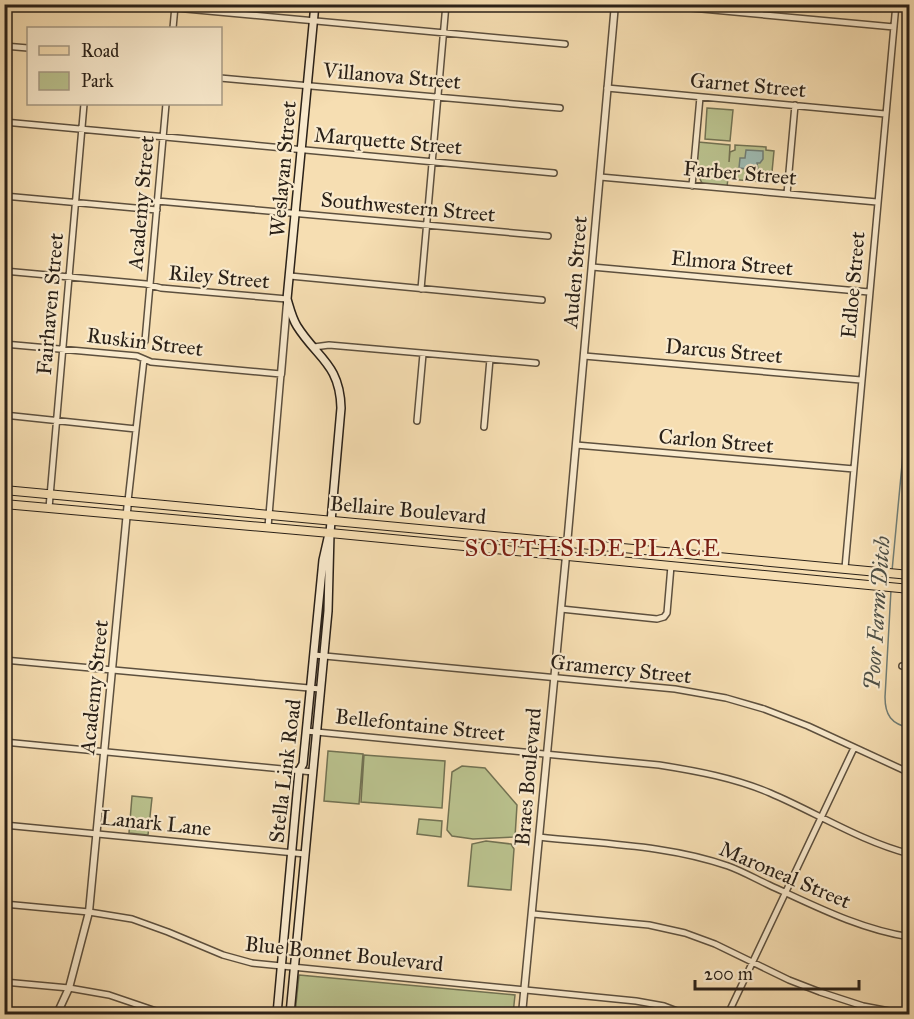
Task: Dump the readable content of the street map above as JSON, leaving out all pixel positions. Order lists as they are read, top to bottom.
{
  "streets": {
    "main road": ["Weslayan Street", "Bellaire Boulevard", "Stella Link Road"],
    "street": [
      "Villanova Street",
      "Garnet Street",
      "Marquette Street",
      "Farber Street",
      "Academy Street",
      "Southwestern Street",
      "Elmora Street",
      "Auden Street",
      "Riley Street",
      "Edloe Street",
      "Fairhaven Street",
      "Ruskin Street",
      "Darcus Street",
      "Carlon Street",
      "Gramercy Street",
      "Bellefontaine Street",
      "Braes Boulevard",
      "Lanark Lane",
      "Maroneal Street",
      "Blue Bonnet Boulevard"
    ]
  },
  "crossings": [
    ["Villanova Street", "Weslayan Street"],
    ["Garnet Street", "Auden Street"],
    ["Garnet Street", "Edloe Street"],
    ["Marquette Street", "Weslayan Street"],
    ["Marquette Street", "Academy Street"],
    ["Marquette Street", "Fairhaven Street"],
    ["Weslayan Street", "Southwestern Street"],
    ["Weslayan Street", "Riley Street"],
    ["Weslayan Street", "Ruskin Street"],
    ["Weslayan Street", "Bellaire Boulevard"],
    ["Weslayan Street", "Stella Link Road"],
    ["Farber Street", "Auden Street"],
    ["Farber Street", "Edloe Street"],
    ["Academy Street", "Southwestern Street"],
    ["Academy Street", "Riley Street"],
    ["Academy Street", "Ruskin Street"],
    ["Academy Street", "Bellaire Boulevard"],
    ["Academy Street", "Lanark Lane"],
    ["Academy Street", "Blue Bonnet Boulevard"],
    ["Elmora Street", "Auden Street"],
    ["Elmora Street", "Edloe Street"],
    ["Auden Street", "Darcus Street"],
    ["Auden Street", "Carlon Street"],
    ["Auden Street", "Bellaire Boulevard"],
    ["Auden Street", "Braes Boulevard"],
    ["Riley Street", "Fairhaven Street"],
    ["Riley Street", "Stella Link Road"],
    ["Edloe Street", "Darcus Street"],
    ["Edloe Street", "Carlon Street"],
    ["Edloe Street", "Bellaire Boulevard"],
    ["Fairhaven Street", "Ruskin Street"],
    ["Fairhaven Street", "Bellaire Boulevard"],
    ["Bellaire Boulevard", "Stella Link Road"],
    ["Bellaire Boulevard", "Braes Boulevard"],
    ["Gramercy Street", "Stella Link Road"],
    ["Gramercy Street", "Braes Boulevard"],
    ["Bellefontaine Street", "Stella Link Road"],
    ["Bellefontaine Street", "Braes Boulevard"],
    ["Stella Link Road", "Lanark Lane"],
    ["Stella Link Road", "Blue Bonnet Boulevard"],
    ["Braes Boulevard", "Maroneal Street"],
    ["Braes Boulevard", "Blue Bonnet Boulevard"]
  ],
  "districts": ["SOUTHSIDE PLACE"],
  "water": ["Poor Farm Ditch"],
  "legend": ["Road", "Park"],
  "scale_bar": "200 m"
}
